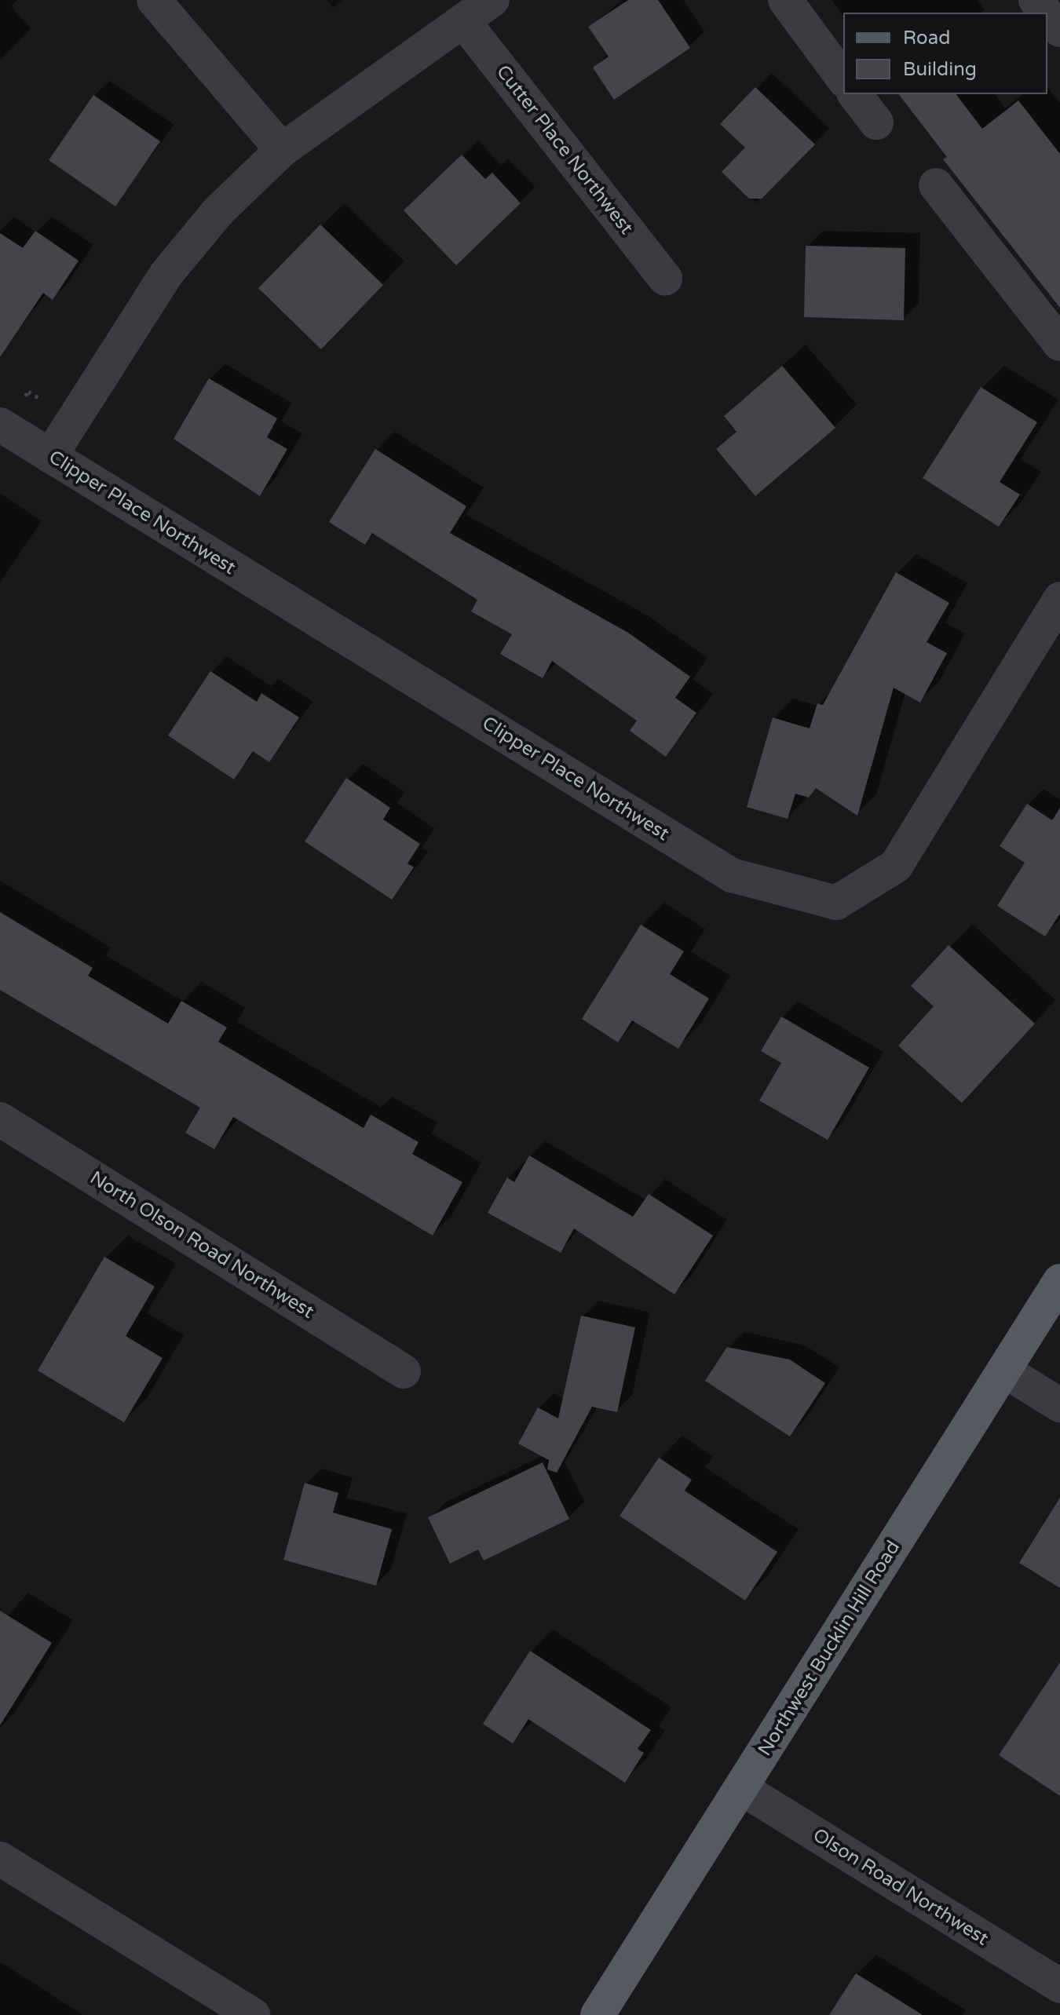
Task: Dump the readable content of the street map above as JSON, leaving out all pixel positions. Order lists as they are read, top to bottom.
{
  "streets": {
    "main road": ["Northwest Bucklin Hill Road"],
    "street": [
      "Cutter Place Northwest",
      "Clipper Place Northwest",
      "North Olson Road Northwest",
      "Olson Road Northwest"
    ]
  },
  "crossings": [
    ["Northwest Bucklin Hill Road", "Olson Road Northwest"]
  ],
  "legend": ["Road", "Building"]
}
